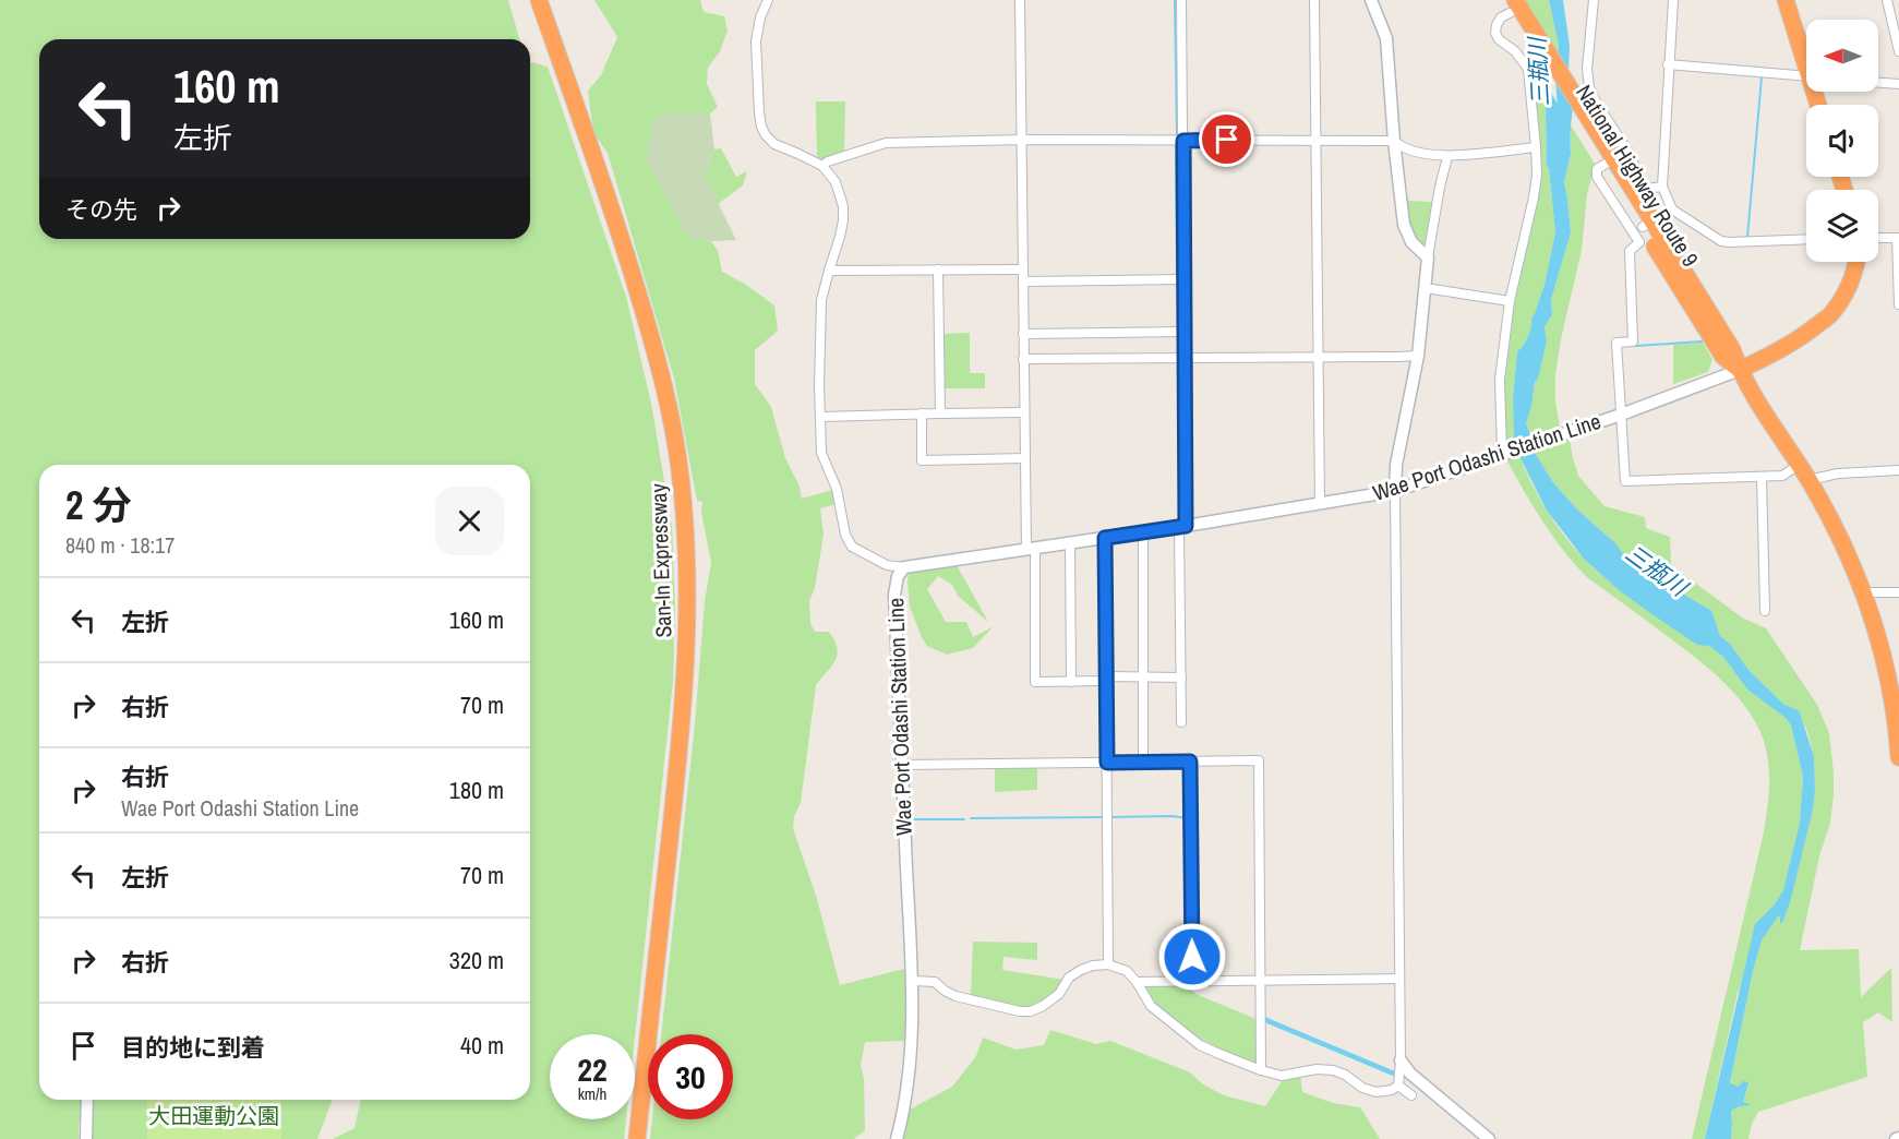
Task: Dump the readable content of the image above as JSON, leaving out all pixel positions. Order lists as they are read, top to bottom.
{
  "streets": {
    "highway": ["National Highway Route 9", "San-In Expressway"],
    "main road": ["Wae Port Odashi Station Line"]
  },
  "crossings": [
    ["National Highway Route 9", "Wae Port Odashi Station Line"]
  ],
  "water": ["三瓶川"],
  "parks": ["大田運動公園"],
  "north": "left",
  "page": {
    "turn": ["160 m", "左折"],
    "then": "その先",
    "heading": ["2 分", "840 m · 18:17"],
    "list": [
      {
        "name": "左折",
        "value": "160 m"
      },
      {
        "name": "右折",
        "value": "70 m"
      },
      {
        "name": "右折",
        "note": "Wae Port Odashi Station Line",
        "value": "180 m"
      },
      {
        "name": "左折",
        "value": "70 m"
      },
      {
        "name": "右折",
        "value": "320 m"
      },
      {
        "name": "目的地に到着",
        "value": "40 m"
      }
    ],
    "speed": "22 km/h",
    "limit": "30"
  }
}
